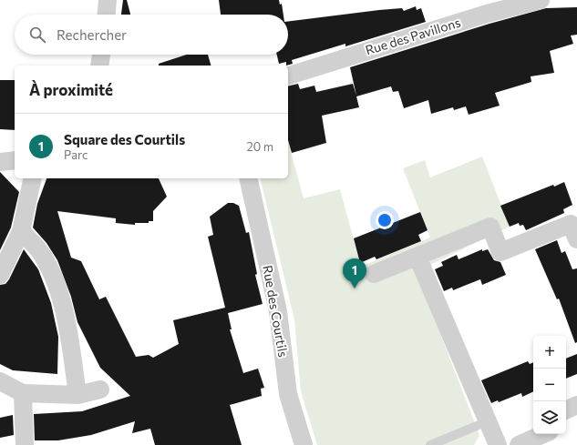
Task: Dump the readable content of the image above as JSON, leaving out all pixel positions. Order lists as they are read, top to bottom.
{
  "streets": {
    "street": ["Rue des Pavillons", "Rue des Courtils"]
  },
  "page": {
    "search": "Rechercher",
    "heading": "À proximité",
    "list": [
      {
        "mark": "1",
        "name": "Square des Courtils",
        "note": "Parc",
        "value": "20 m"
      }
    ],
    "pins": "1",
    "map_buttons": ["+", "−"]
  }
}
